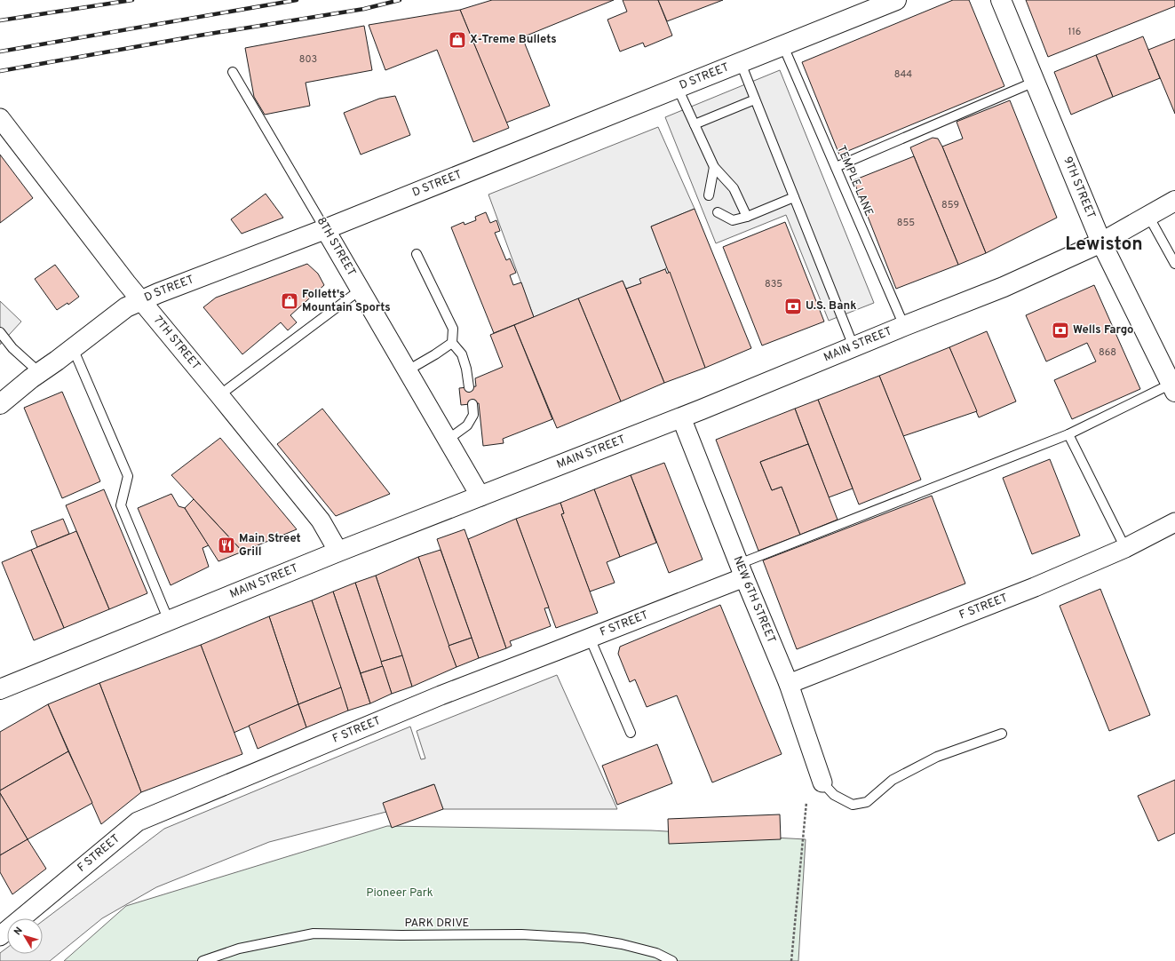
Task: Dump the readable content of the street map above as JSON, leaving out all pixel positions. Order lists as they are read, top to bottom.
{
  "streets": {
    "main road": ["D STREET", "9TH STREET", "MAIN STREET"],
    "street": [
      "8TH STREET",
      "7TH STREET",
      "NEW 6TH STREET",
      "F STREET"
    ],
    "lane": ["TEMPLE LANE", "PARK DRIVE"]
  },
  "crossings": [
    ["D STREET", "TEMPLE LANE"],
    ["D STREET", "8TH STREET"],
    ["D STREET", "7TH STREET"],
    ["TEMPLE LANE", "MAIN STREET"],
    ["9TH STREET", "MAIN STREET"],
    ["8TH STREET", "MAIN STREET"],
    ["7TH STREET", "MAIN STREET"],
    ["MAIN STREET", "NEW 6TH STREET"],
    ["NEW 6TH STREET", "F STREET"]
  ],
  "districts": ["Lewiston"],
  "parks": ["Pioneer Park"],
  "places": {
    "shop": ["X-Treme Bullets", "Follett's Mountain Sports"],
    "bank": ["U.S. Bank", "Wells Fargo"],
    "restaurant": ["Main Street Grill"]
  },
  "house_numbers": [
    "116",
    "803",
    "844",
    "859",
    "855",
    "835",
    "868"
  ],
  "north": "top left"
}
